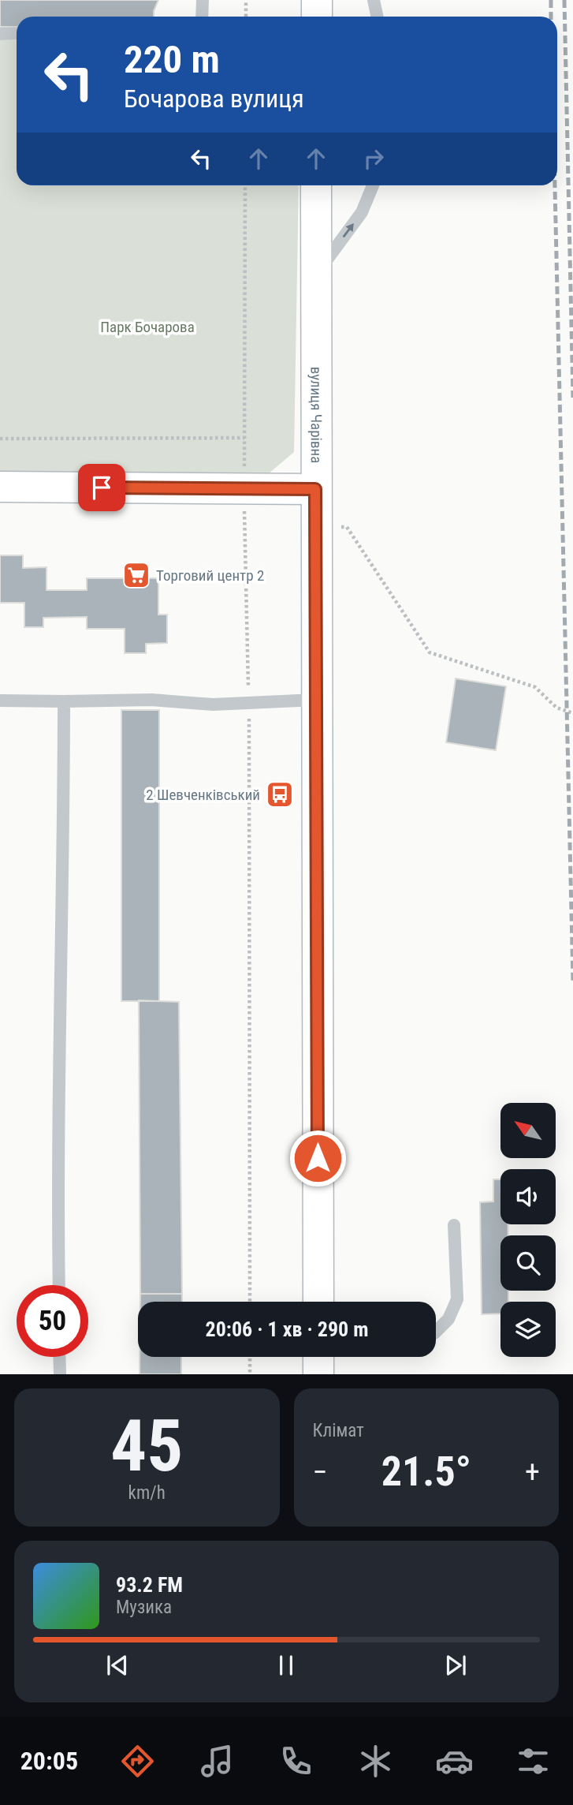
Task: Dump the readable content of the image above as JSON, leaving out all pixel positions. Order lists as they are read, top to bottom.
{
  "streets": {
    "main road": ["вулиця Чарівна"]
  },
  "parks": ["Парк Бочарова"],
  "places": {
    "supermarket": ["Торговий центр 2"],
    "bus stop": ["2 Шевченківський"]
  },
  "north": "top left",
  "page": {
    "turn": ["220 m", "Бочарова вулиця"],
    "limit": "50",
    "trip": "20:06 · 1 хв · 290 m",
    "tile": [
      ["45", "km/h"],
      "Клімат"
    ],
    "heat": ["−", "21.5°", "+"],
    "song": ["93.2 FM", "Музика"],
    "tabs": "20:05"
  }
}
